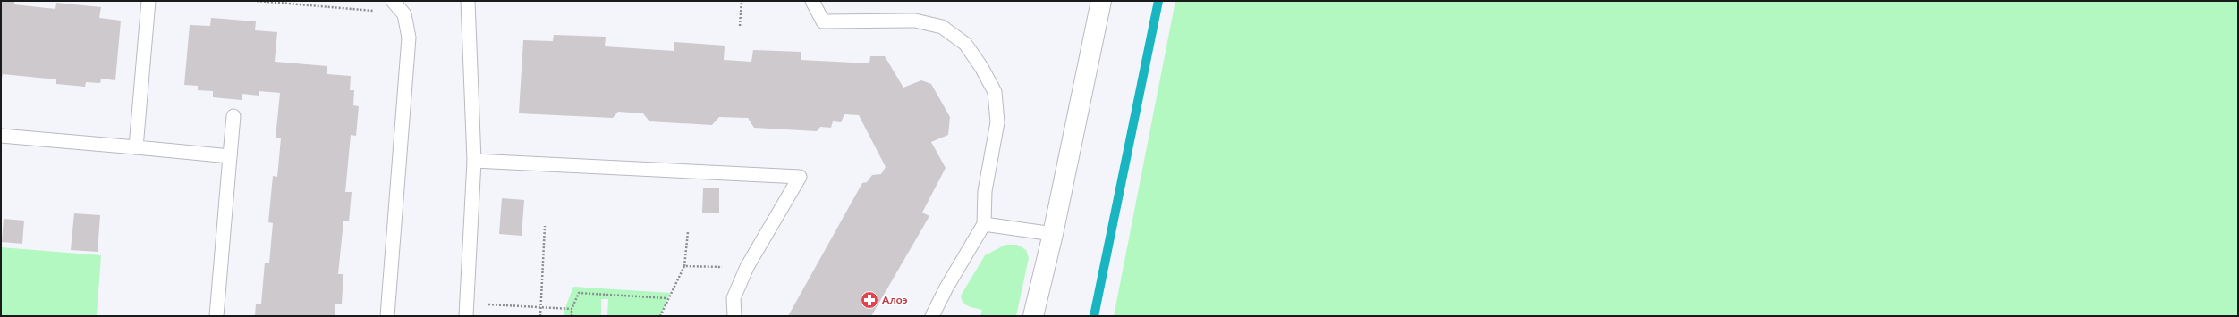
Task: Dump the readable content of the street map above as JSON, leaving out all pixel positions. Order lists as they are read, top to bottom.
{
  "places": {
    "pharmacy": ["Алоэ"]
  }
}
